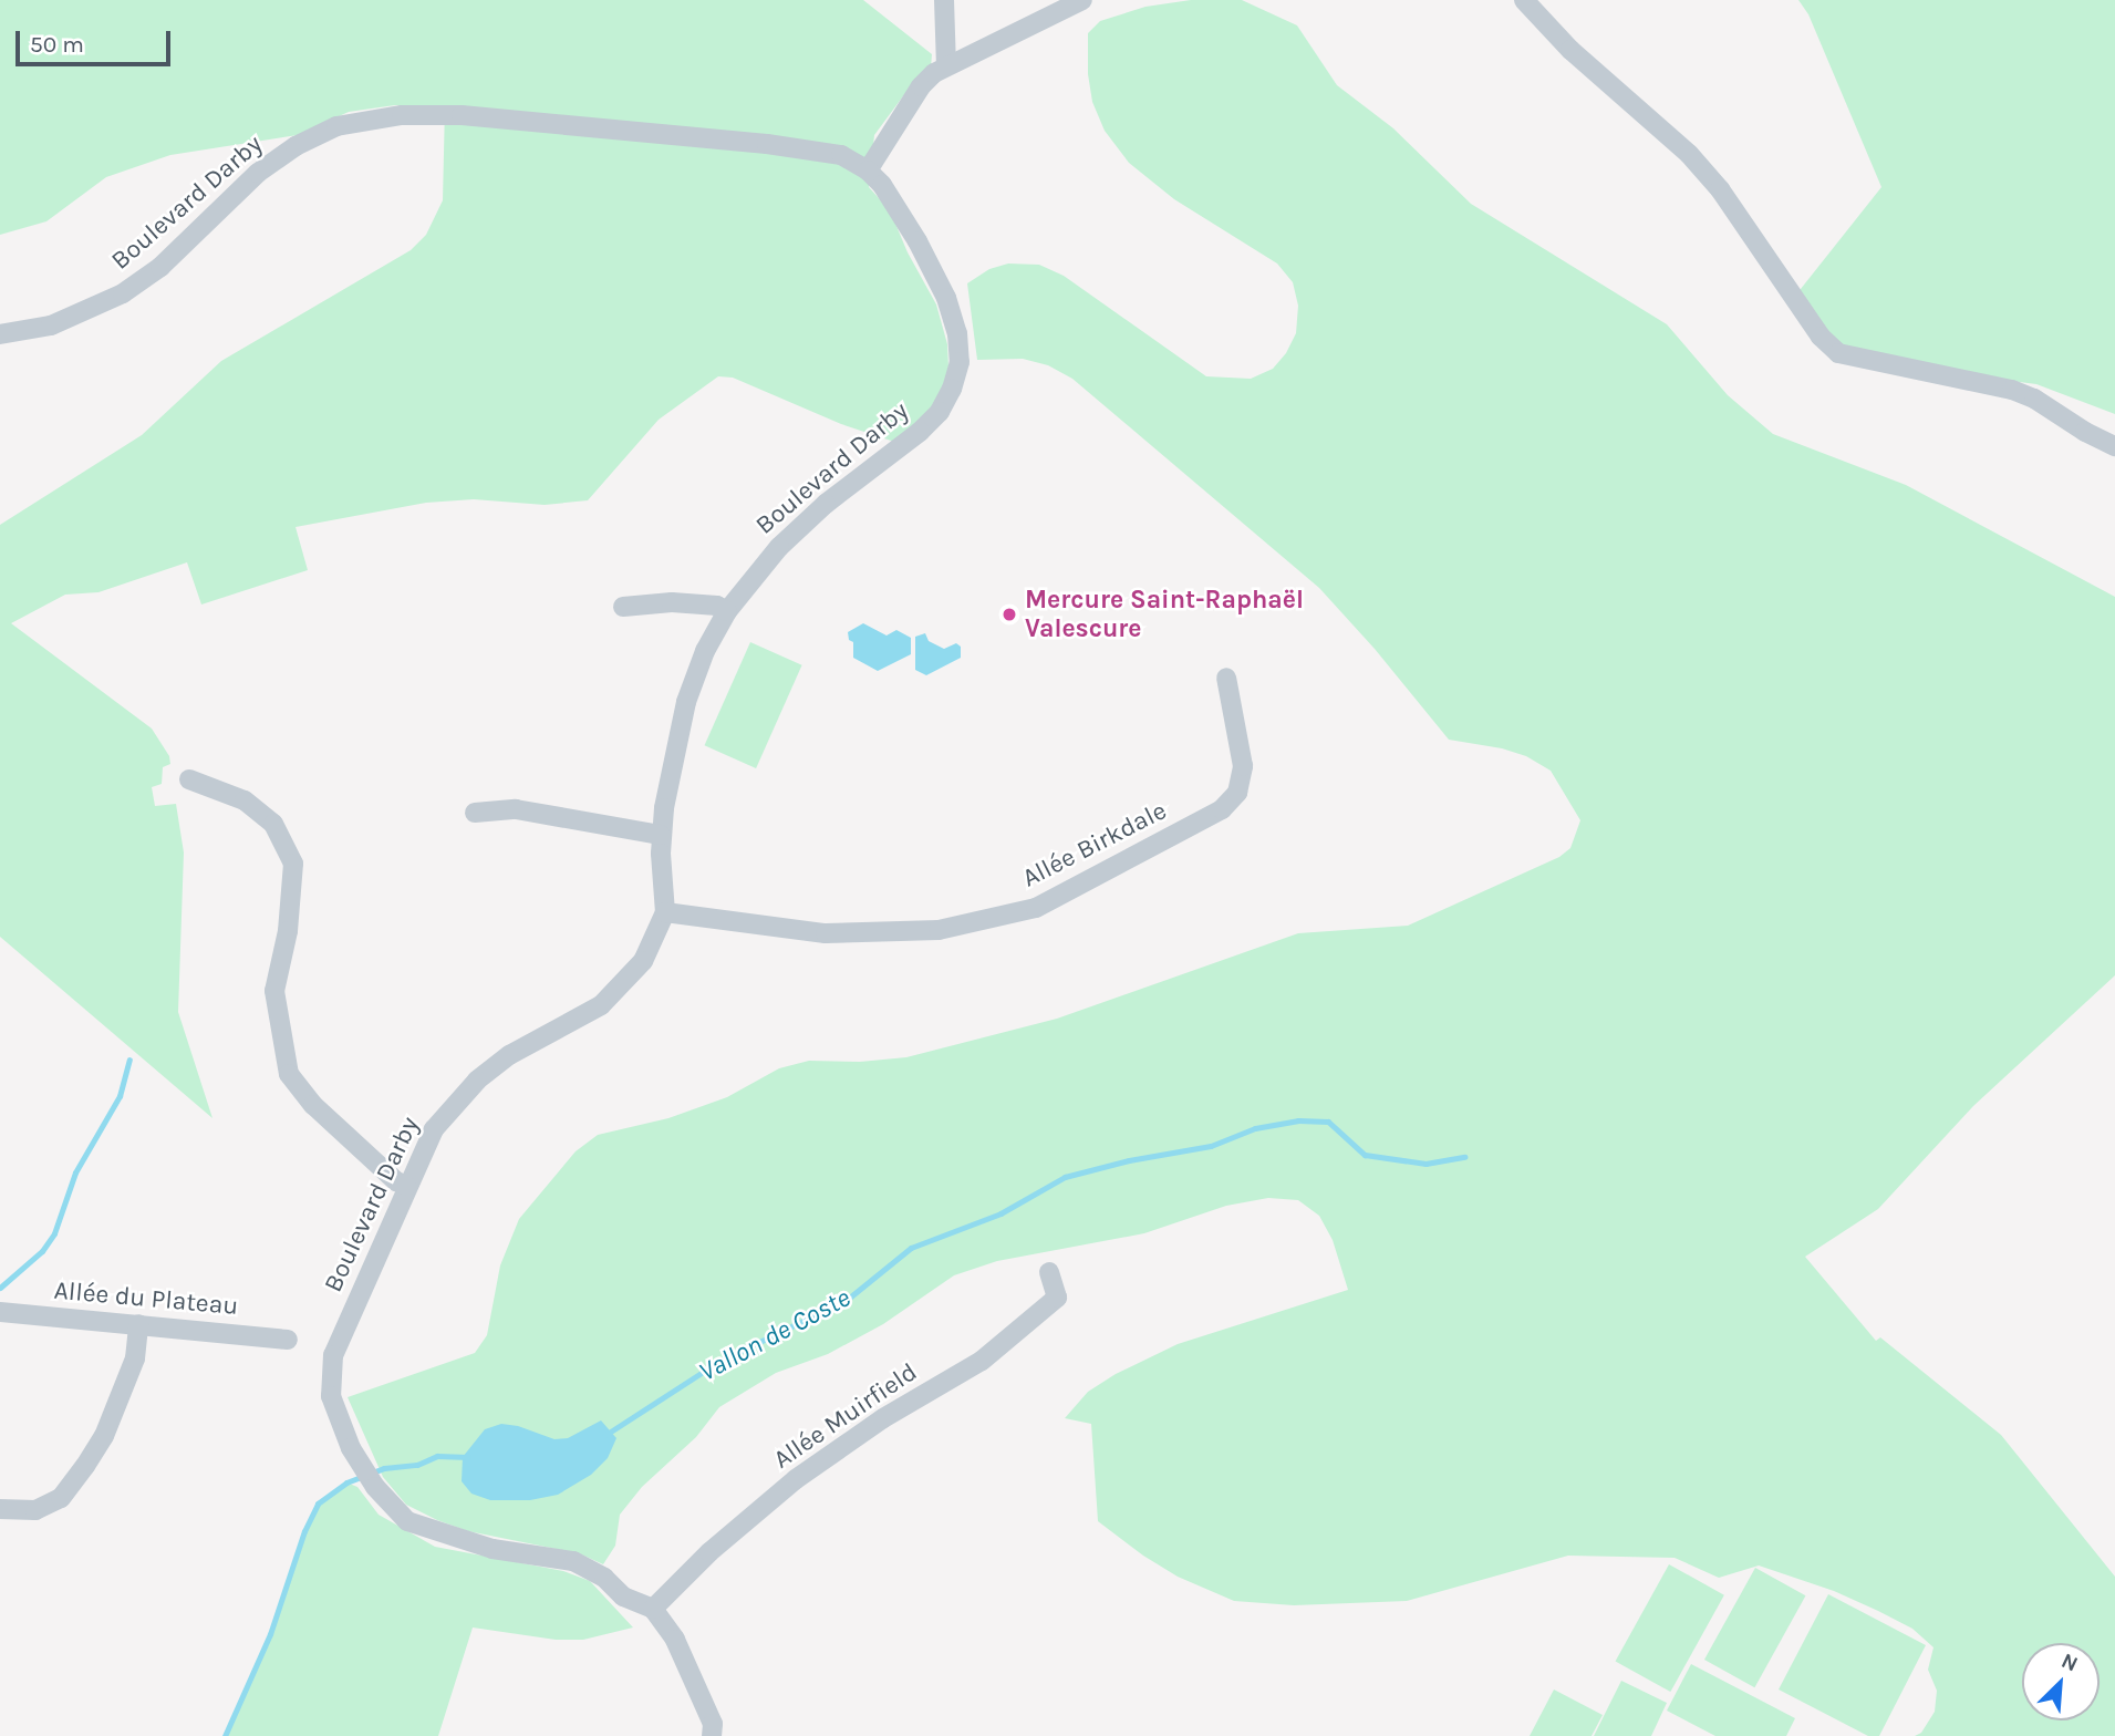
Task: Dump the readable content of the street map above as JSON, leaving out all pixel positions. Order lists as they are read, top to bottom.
{
  "streets": {
    "street": [
      "Boulevard Darby",
      "Allée Birkdale",
      "Allée du Plateau",
      "Allée Muirfield"
    ]
  },
  "crossings": [
    ["Boulevard Darby", "Allée Birkdale"],
    ["Boulevard Darby", "Allée Muirfield"]
  ],
  "water": ["Vallon de Coste"],
  "places": ["Mercure Saint-Raphaël Valescure"],
  "scale_bar": "50 m",
  "north": "top right"
}
